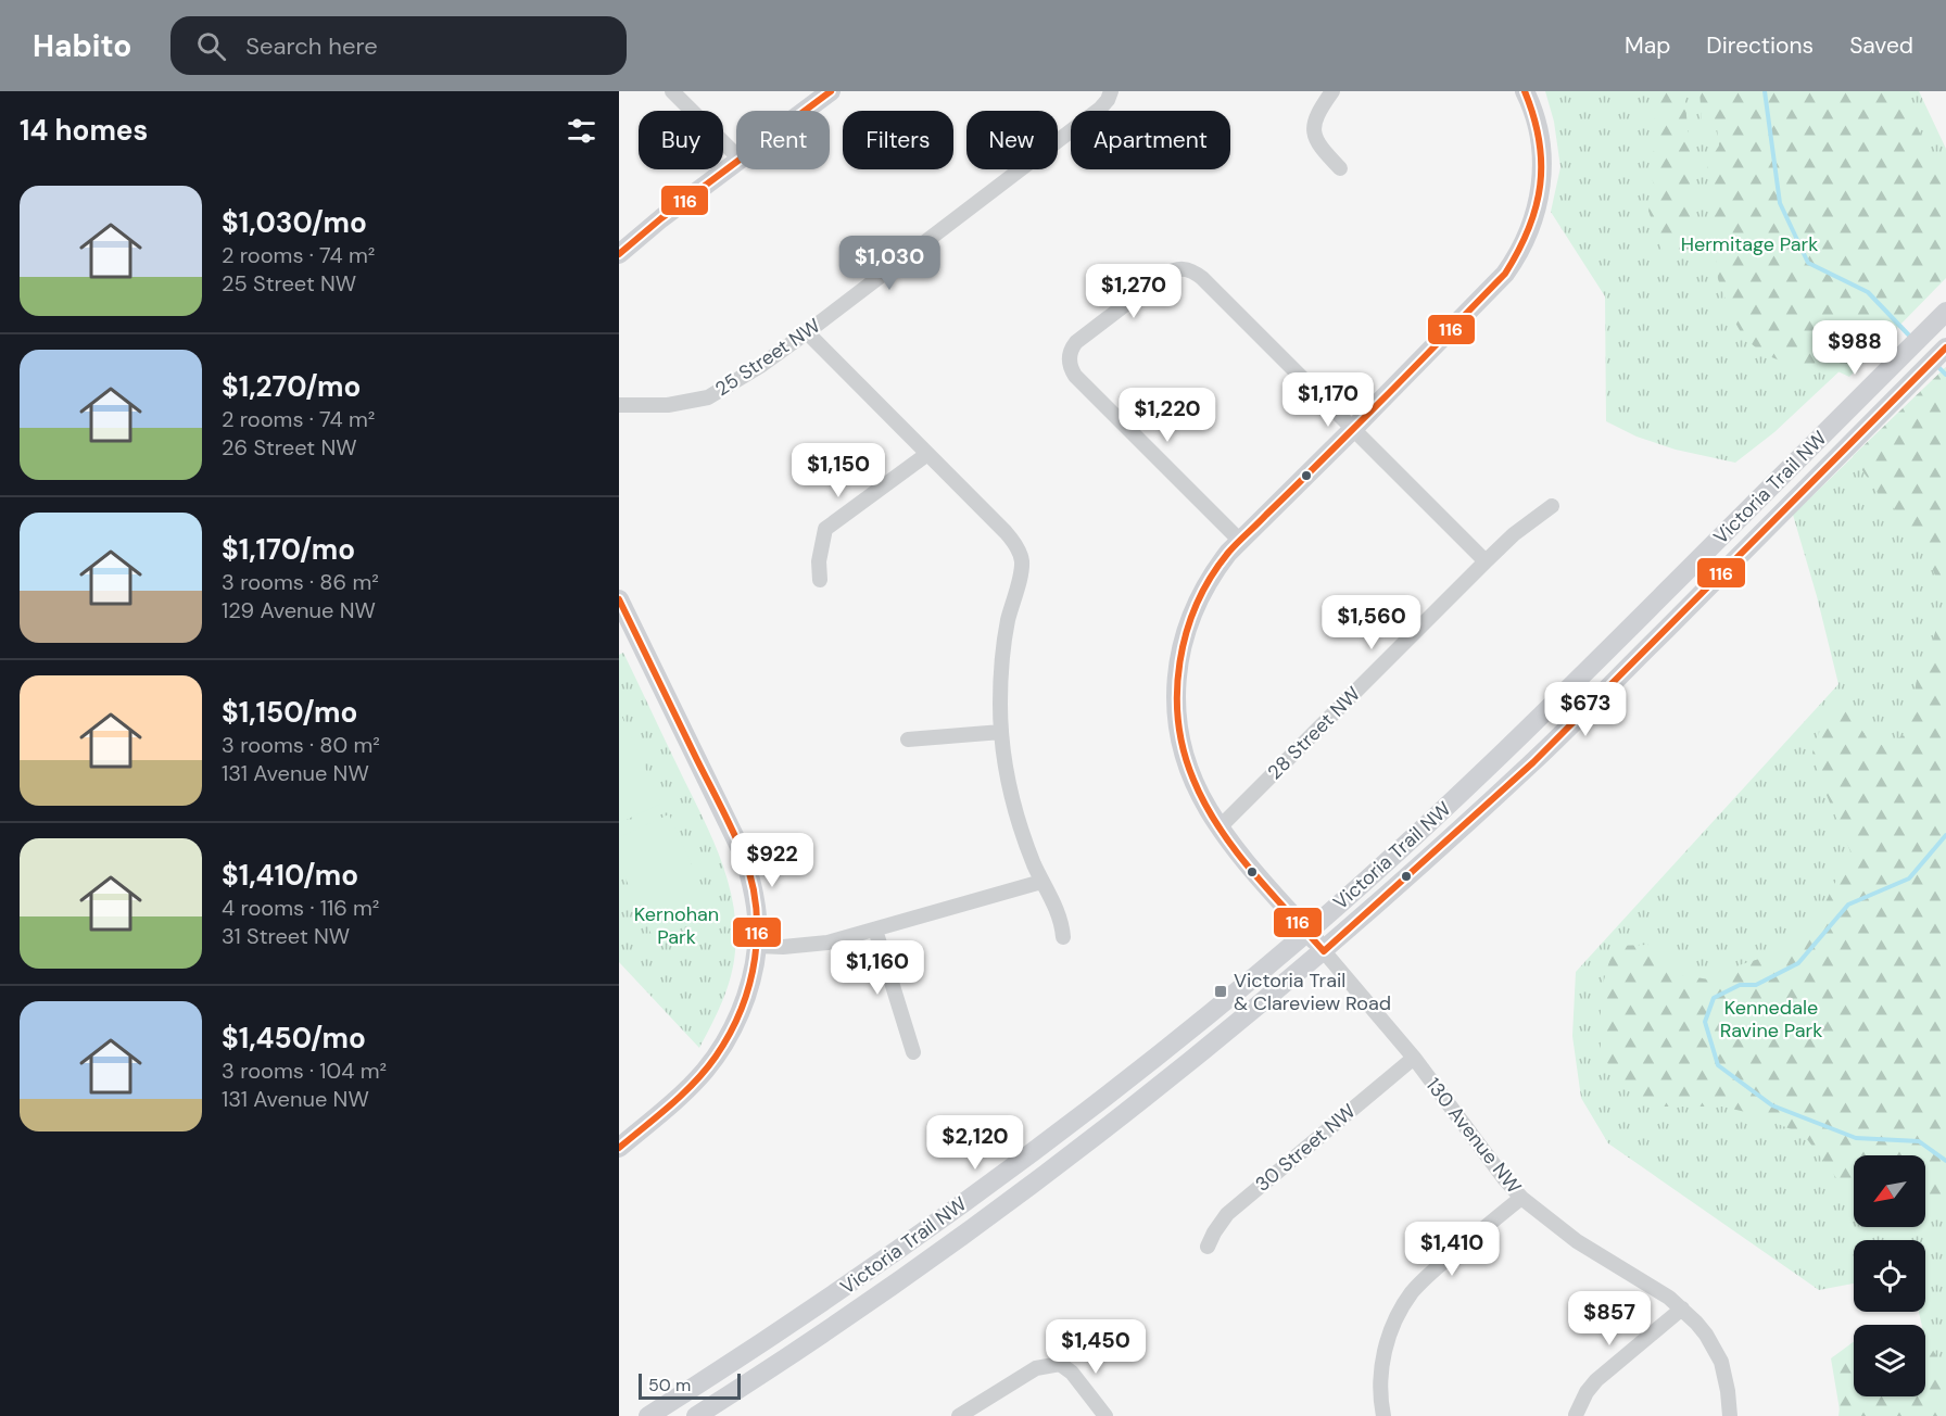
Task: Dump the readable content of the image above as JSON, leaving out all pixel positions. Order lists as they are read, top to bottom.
{
  "streets": {
    "main road": ["Victoria Trail NW"],
    "street": [
      "25 Street NW",
      "28 Street NW",
      "130 Avenue NW",
      "30 Street NW"
    ]
  },
  "crossings": [
    ["Victoria Trail NW", "130 Avenue NW"],
    ["130 Avenue NW", "30 Street NW"]
  ],
  "parks": ["Hermitage Park", "Kernohan Park", "Kennedale Ravine Park"],
  "places": {
    "transit": ["Victoria Trail & Clareview Road"]
  },
  "lines": ["transit line 116"],
  "scale_bar": "50 m",
  "north": "bottom left",
  "page": {
    "header": "Habito",
    "search": "Search here",
    "nav": ["Map", "Directions", "Saved"],
    "heading": "14 homes",
    "chip": [
      "Buy",
      "Rent",
      "Filters",
      "New",
      "Apartment"
    ],
    "list": [
      {
        "name": "$1,030/mo",
        "note": "2 rooms · 74 m² · 25 Street NW"
      },
      {
        "name": "$1,270/mo",
        "note": "2 rooms · 74 m² · 26 Street NW"
      },
      {
        "name": "$1,170/mo",
        "note": "3 rooms · 86 m² · 129 Avenue NW"
      },
      {
        "name": "$1,150/mo",
        "note": "3 rooms · 80 m² · 131 Avenue NW"
      },
      {
        "name": "$1,410/mo",
        "note": "4 rooms · 116 m² · 31 Street NW"
      },
      {
        "name": "$1,450/mo",
        "note": "3 rooms · 104 m² · 131 Avenue NW"
      }
    ],
    "price": [
      "$1,030",
      "$1,270",
      "$988",
      "$1,170",
      "$1,220",
      "$1,150",
      "$1,560",
      "$673",
      "$922",
      "$1,160",
      "$2,120",
      "$1,410",
      "$857",
      "$1,450"
    ],
    "scale": "50 m"
  }
}
